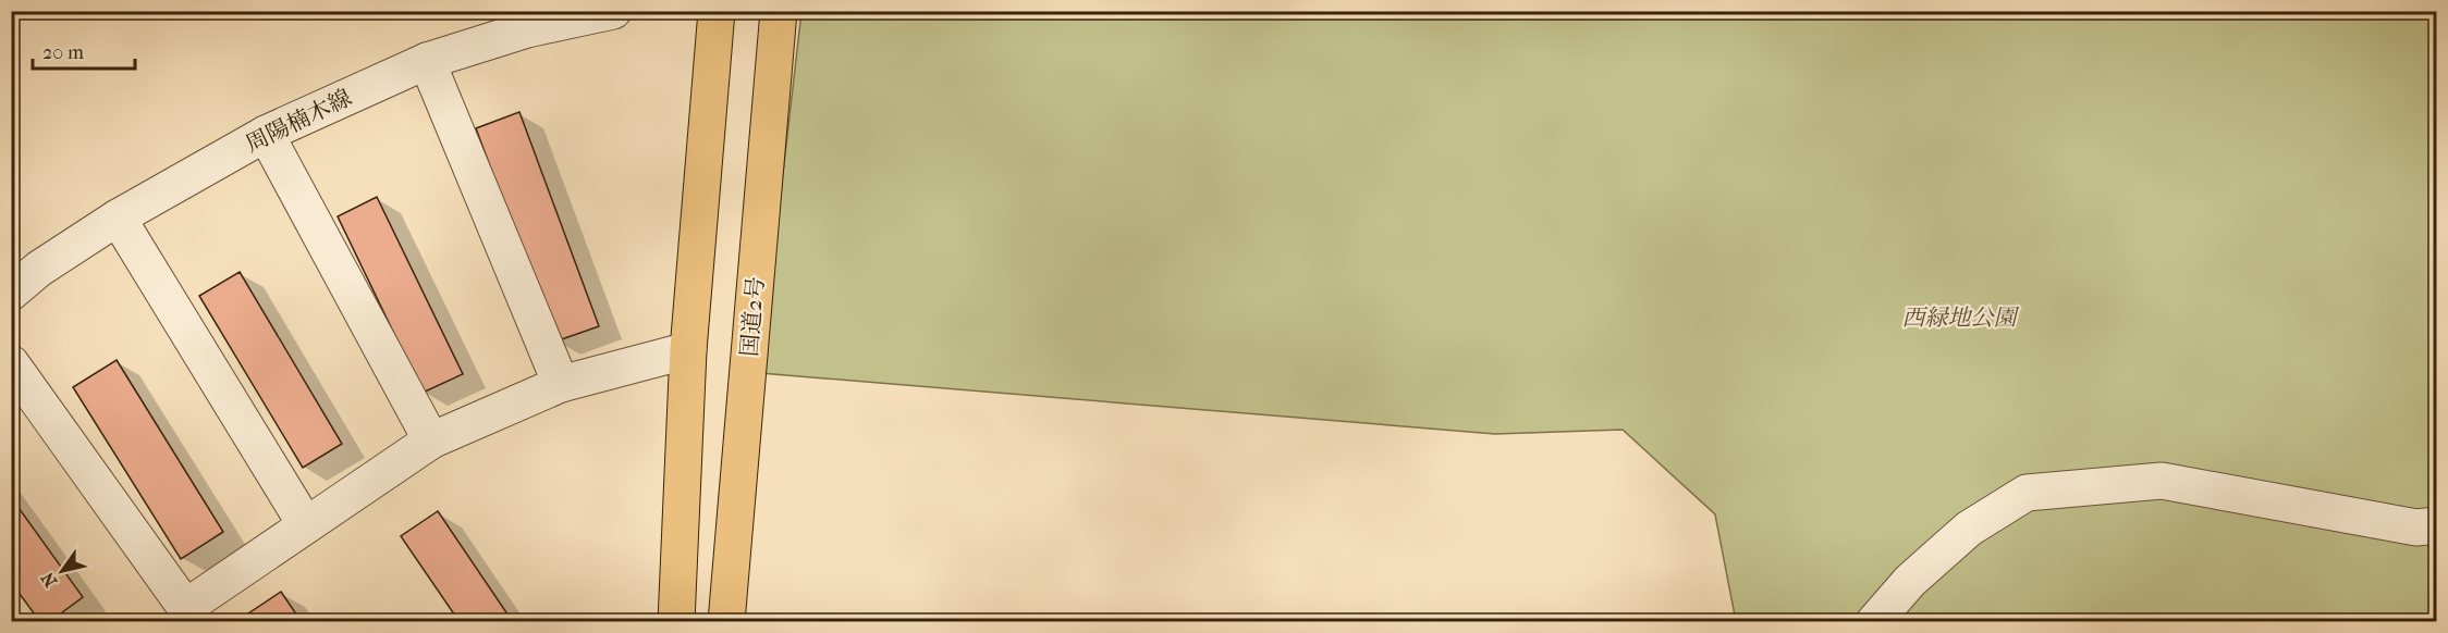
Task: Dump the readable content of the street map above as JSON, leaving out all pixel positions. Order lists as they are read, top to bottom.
{
  "streets": {
    "highway": ["国道2号"],
    "street": ["周陽楠木線"]
  },
  "parks": ["西緑地公園"],
  "scale_bar": "20 m",
  "north": "bottom left"
}
